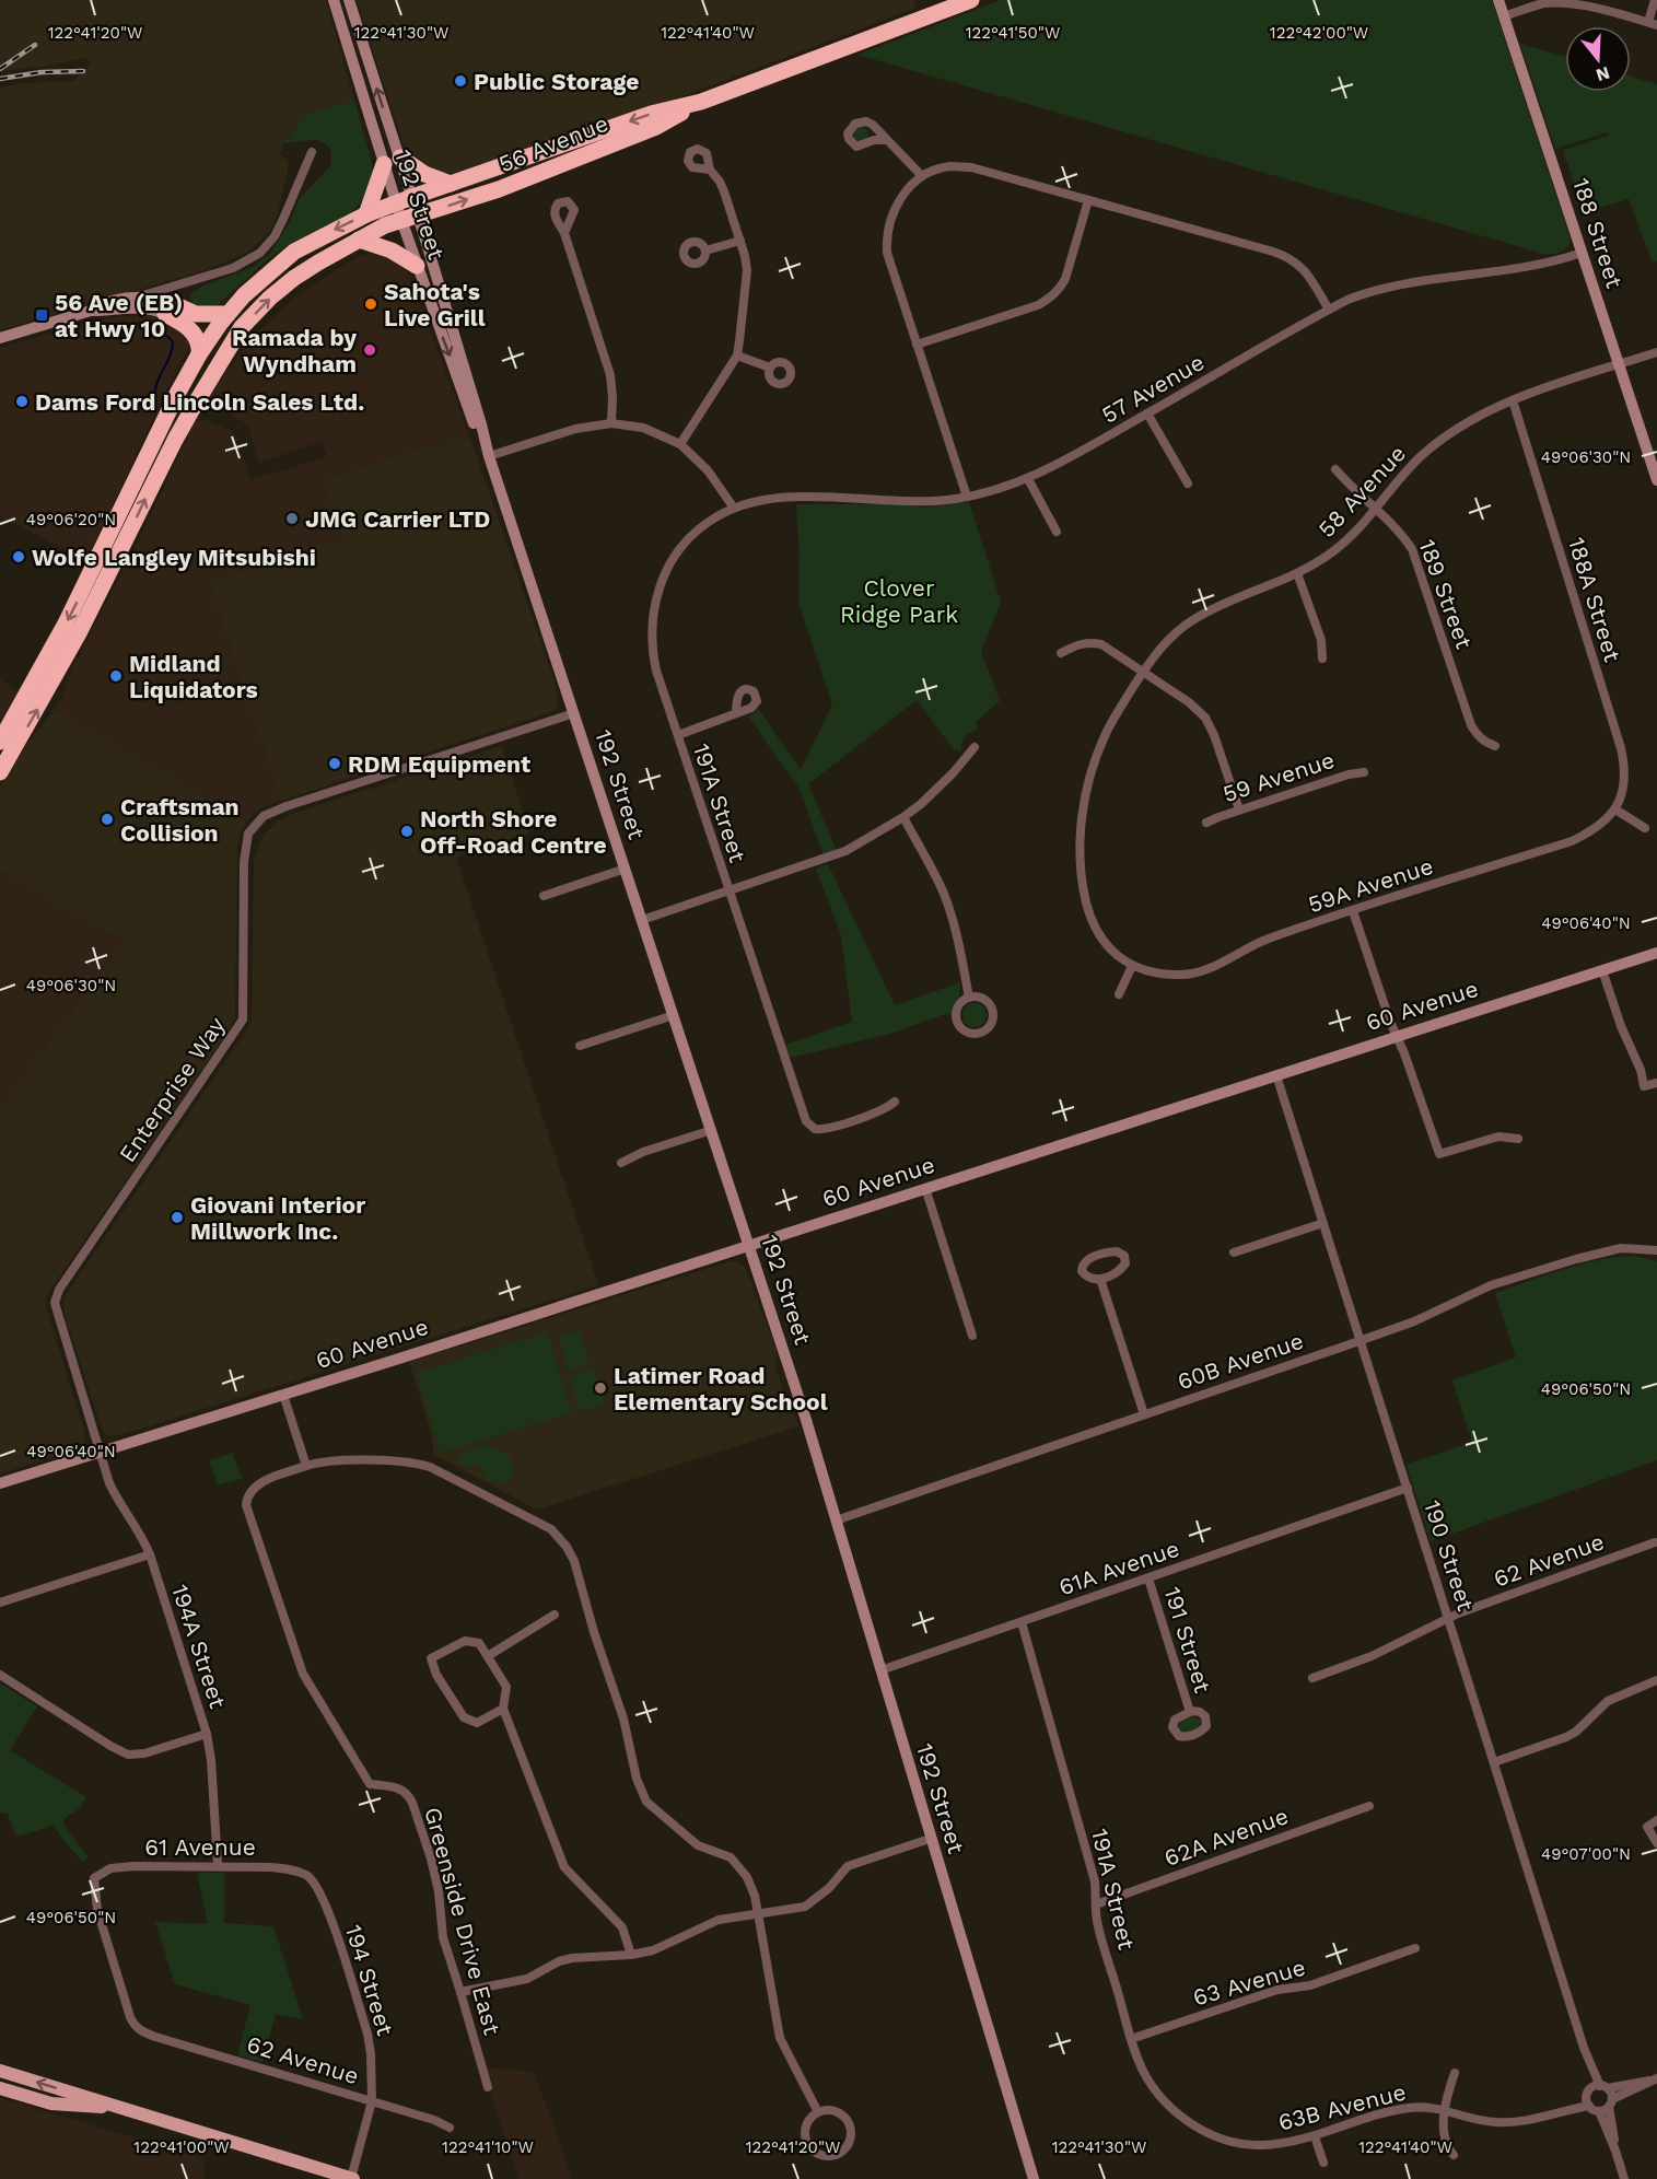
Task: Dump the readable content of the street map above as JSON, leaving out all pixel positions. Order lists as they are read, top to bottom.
{
  "streets": {
    "highway": ["56 Avenue"],
    "main road": ["192 Street", "188 Street", "60 Avenue"],
    "street": [
      "57 Avenue",
      "58 Avenue",
      "189 Street",
      "188A Street",
      "59 Avenue",
      "191A Street",
      "59A Avenue",
      "Enterprise Way",
      "60B Avenue",
      "190 Street",
      "62 Avenue",
      "61A Avenue",
      "191 Street",
      "194A Street",
      "62A Avenue",
      "61 Avenue",
      "Greenside Drive East",
      "194 Street",
      "63 Avenue",
      "63B Avenue"
    ]
  },
  "crossings": [
    ["56 Avenue", "192 Street"],
    ["192 Street", "60 Avenue"],
    ["192 Street", "Enterprise Way"],
    ["192 Street", "60B Avenue"],
    ["192 Street", "61A Avenue"],
    ["188 Street", "57 Avenue"],
    ["188 Street", "58 Avenue"],
    ["57 Avenue", "191A Street"],
    ["58 Avenue", "189 Street"],
    ["58 Avenue", "188A Street"],
    ["58 Avenue", "59A Avenue"],
    ["188A Street", "59A Avenue"],
    ["191A Street", "61A Avenue"],
    ["191A Street", "62A Avenue"],
    ["191A Street", "63 Avenue"],
    ["191A Street", "63B Avenue"],
    ["60 Avenue", "Enterprise Way"],
    ["60 Avenue", "190 Street"],
    ["60 Avenue", "194A Street"],
    ["Enterprise Way", "194A Street"],
    ["60B Avenue", "190 Street"],
    ["190 Street", "62 Avenue"],
    ["190 Street", "61A Avenue"],
    ["190 Street", "63B Avenue"],
    ["62 Avenue", "61 Avenue"],
    ["62 Avenue", "194 Street"],
    ["61A Avenue", "191 Street"],
    ["194A Street", "61 Avenue"],
    ["61 Avenue", "194 Street"]
  ],
  "parks": ["Clover Ridge Park"],
  "places": {
    "other": [
      "Public Storage",
      "Sahota's Live Grill",
      "Ramada by Wyndham",
      "Dams Ford Lincoln Sales Ltd.",
      "JMG Carrier LTD",
      "Wolfe Langley Mitsubishi",
      "Midland Liquidators",
      "RDM Equipment",
      "Craftsman Collision",
      "North Shore Off-Road Centre",
      "Giovani Interior Millwork Inc.",
      "Latimer Road Elementary School"
    ],
    "transit": ["56 Ave (EB) at Hwy 10"]
  },
  "north": "bottom",
  "coordinates": [
    "122°41'20\"W",
    "122°41'30\"W",
    "122°41'40\"W",
    "122°41'50\"W",
    "122°42'00\"W",
    "49°06'30\"N",
    "49°06'20\"N",
    "49°06'40\"N",
    "49°06'50\"N",
    "49°07'00\"N",
    "122°41'00\"W",
    "122°41'10\"W"
  ]
}
